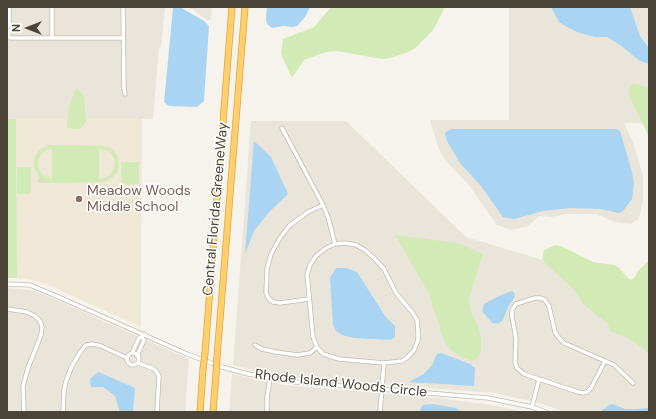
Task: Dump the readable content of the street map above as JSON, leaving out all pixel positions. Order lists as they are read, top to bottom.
{
  "streets": {
    "highway": ["Central Florida GreeneWay"],
    "street": ["Rhode Island Woods Circle"]
  },
  "places": ["Meadow Woods Middle School"],
  "north": "left"
}
